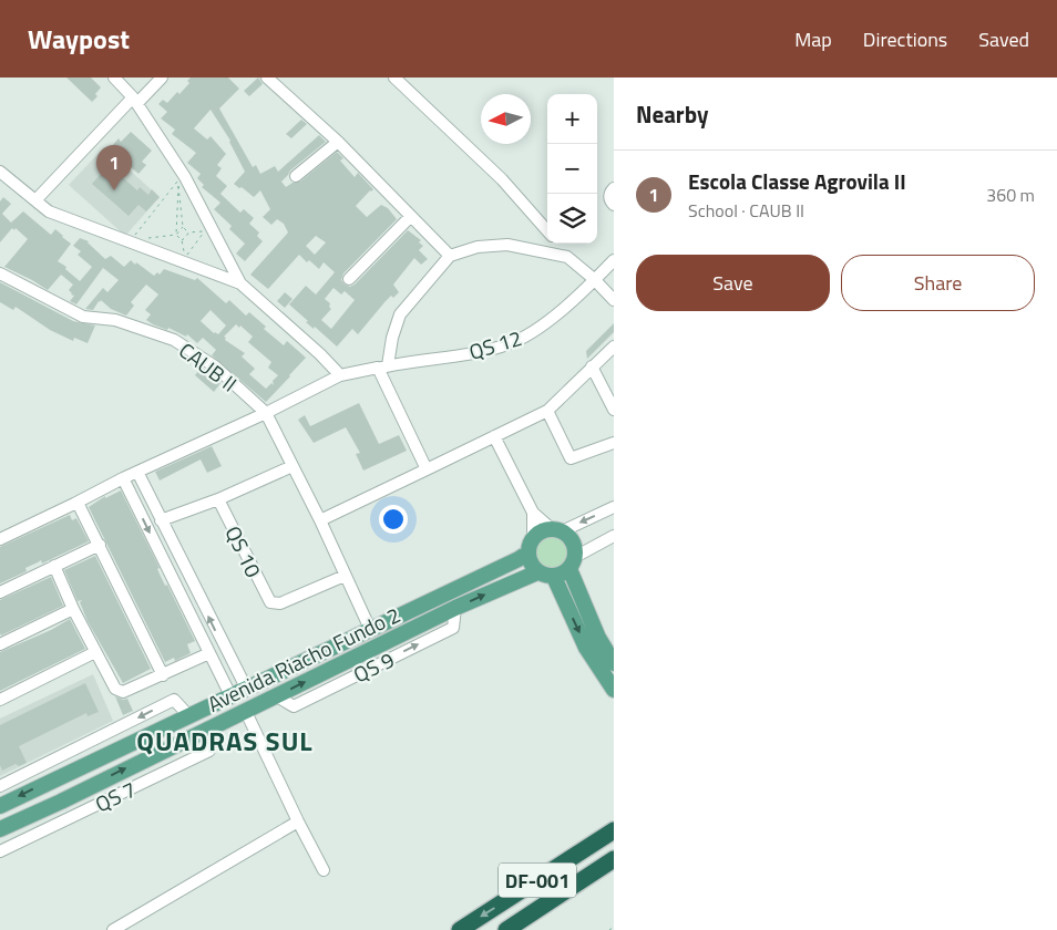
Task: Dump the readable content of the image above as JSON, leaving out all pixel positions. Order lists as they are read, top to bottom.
{
  "streets": {
    "highway": ["DF-001"],
    "main road": ["Avenida Riacho Fundo 2"],
    "street": [
      "QS 12",
      "CAUB II",
      "QS 10",
      "QS 7"
    ]
  },
  "crossings": [
    ["QS 12", "CAUB II"],
    ["Avenida Riacho Fundo 2", "QS 7"]
  ],
  "districts": ["QUADRAS SUL"],
  "north": "left",
  "page": {
    "header": "Waypost",
    "nav": ["Map", "Directions", "Saved"],
    "heading": "Nearby",
    "map_buttons": ["+", "−"],
    "pins": "1",
    "list": [
      {
        "mark": "1",
        "name": "Escola Classe Agrovila II",
        "note": "School · CAUB II",
        "value": "360 m"
      }
    ],
    "buttons": ["Save", "Share"]
  }
}
